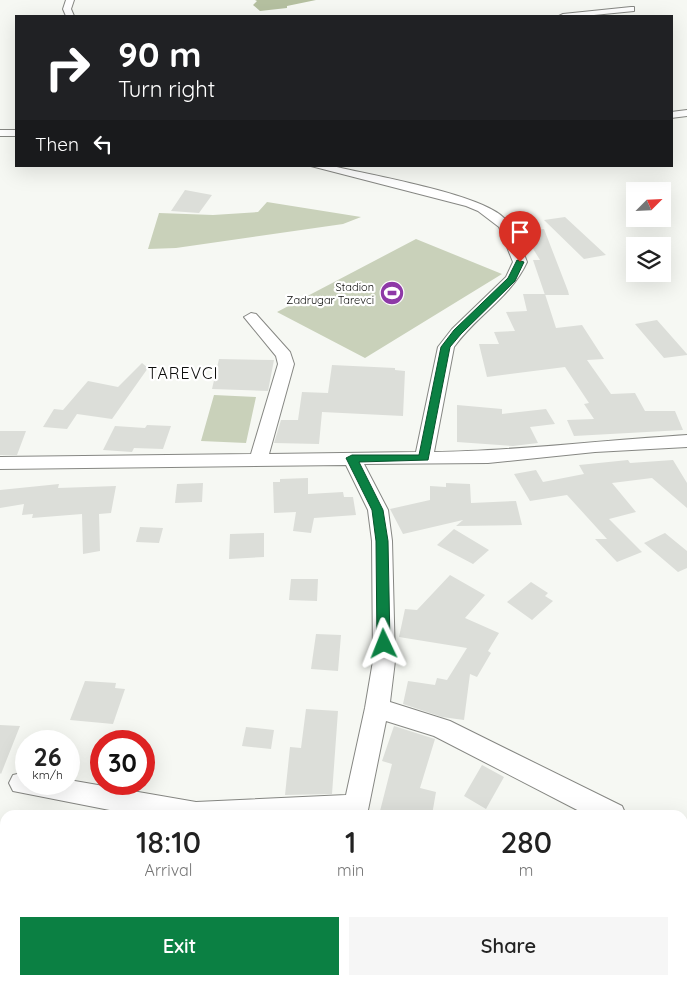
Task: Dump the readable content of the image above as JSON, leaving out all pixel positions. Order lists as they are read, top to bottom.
{
  "districts": ["TAREVCI"],
  "places": {
    "sports": ["Stadion Zadrugar Tarevci"]
  },
  "north": "top right",
  "page": {
    "turn": ["90 m", "Turn right"],
    "then": "Then",
    "speed": "26 km/h",
    "limit": "30",
    "eta": [
      "18:10",
      "Arrival",
      "1",
      "min",
      "280",
      "m"
    ],
    "buttons": ["Exit", "Share"]
  }
}
